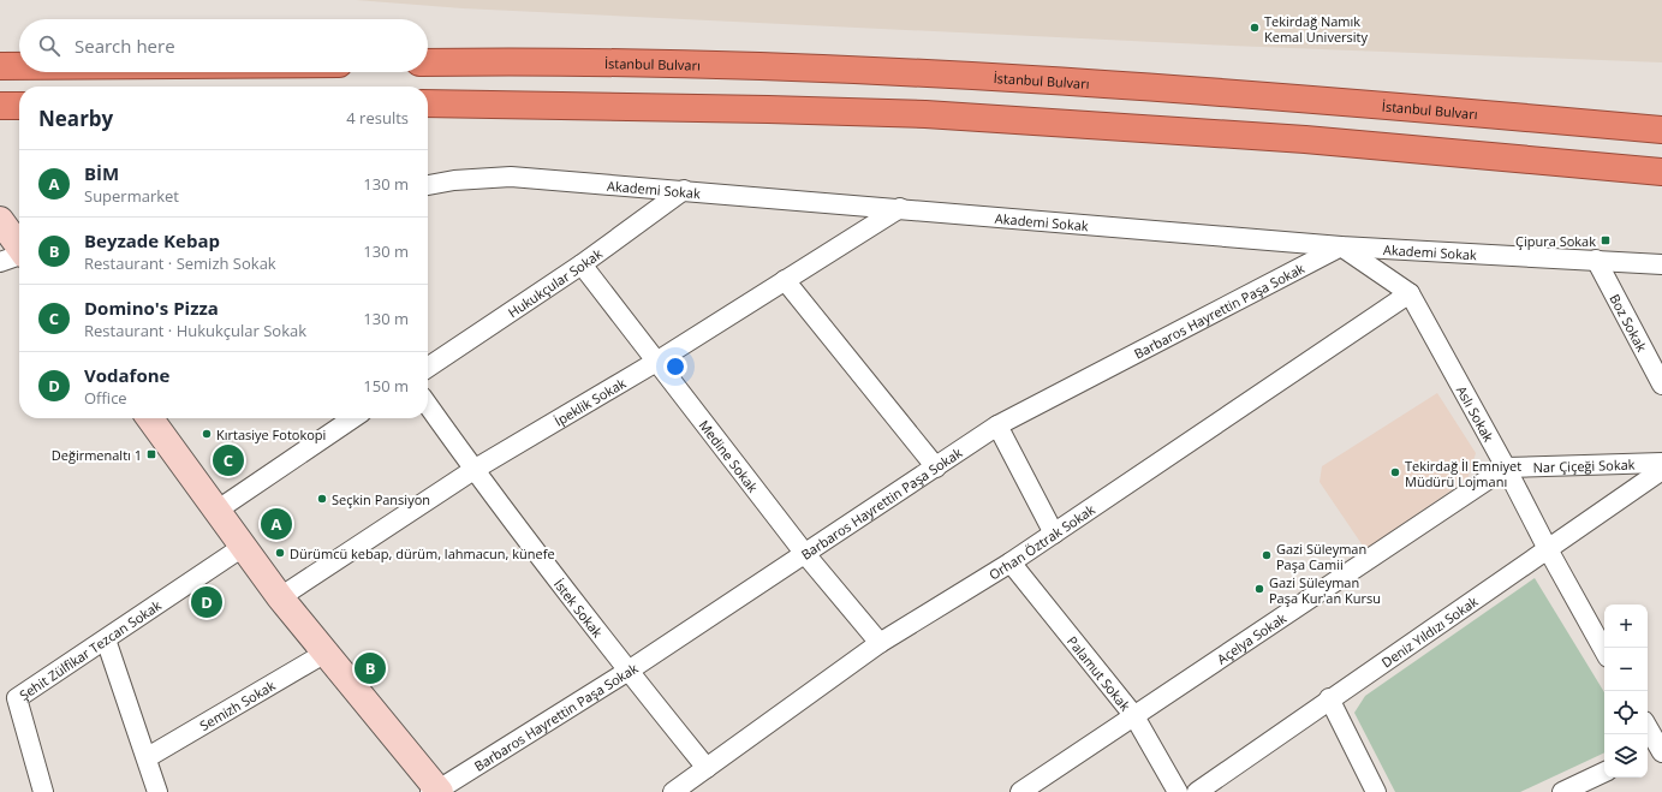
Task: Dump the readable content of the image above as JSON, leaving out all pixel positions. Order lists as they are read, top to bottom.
{
  "streets": {
    "highway": ["İstanbul Bulvarı"],
    "street": [
      "Akademi Sokak",
      "Hukukçular Sokak",
      "Barbaros Hayrettin Paşa Sokak",
      "Boz Sokak",
      "İpeklik Sokak",
      "Aslı Sokak",
      "Medine Sokak",
      "Nar Çiçeği Sokak",
      "Orhan Öztrak Sokak",
      "İstek Sokak",
      "Deniz Yıldızı Sokak",
      "Açelya Sokak",
      "Şehit Zülfikar Tezcan Sokak",
      "Palamut Sokak",
      "Semizh Sokak"
    ]
  },
  "crossings": [
    ["Akademi Sokak", "Hukukçular Sokak"],
    ["Akademi Sokak", "Barbaros Hayrettin Paşa Sokak"],
    ["Akademi Sokak", "Boz Sokak"],
    ["Akademi Sokak", "İpeklik Sokak"],
    ["Akademi Sokak", "Aslı Sokak"],
    ["Hukukçular Sokak", "Medine Sokak"],
    ["Barbaros Hayrettin Paşa Sokak", "Aslı Sokak"],
    ["Barbaros Hayrettin Paşa Sokak", "Medine Sokak"],
    ["Barbaros Hayrettin Paşa Sokak", "İstek Sokak"],
    ["İpeklik Sokak", "Medine Sokak"],
    ["İpeklik Sokak", "İstek Sokak"],
    ["Aslı Sokak", "Nar Çiçeği Sokak"],
    ["Aslı Sokak", "Orhan Öztrak Sokak"],
    ["Aslı Sokak", "Deniz Yıldızı Sokak"],
    ["Aslı Sokak", "Açelya Sokak"],
    ["Medine Sokak", "Orhan Öztrak Sokak"],
    ["Nar Çiçeği Sokak", "Açelya Sokak"],
    ["Orhan Öztrak Sokak", "İstek Sokak"],
    ["Orhan Öztrak Sokak", "Palamut Sokak"],
    ["Açelya Sokak", "Palamut Sokak"]
  ],
  "places": {
    "other": [
      "Tekirdağ Namık Kemal University",
      "Kırtasiye Fotokopi",
      "Tekirdağ İl Emniyet Müdürü Lojmanı",
      "Seçkin Pansiyon",
      "Dürümcü kebap, dürüm, lahmacun, künefe",
      "Gazi Süleyman Paşa Camii",
      "Gazi Süleyman Paşa Kur'an Kursu"
    ],
    "transit": ["Çipura Sokak", "Değirmenaltı 1"]
  },
  "page": {
    "search": "Search here",
    "heading": ["Nearby", "4 results"],
    "list": [
      {
        "mark": "A",
        "name": "BİM",
        "note": "Supermarket",
        "value": "130 m"
      },
      {
        "mark": "B",
        "name": "Beyzade Kebap",
        "note": "Restaurant · Semizh Sokak",
        "value": "130 m"
      },
      {
        "mark": "C",
        "name": "Domino's Pizza",
        "note": "Restaurant · Hukukçular Sokak",
        "value": "130 m"
      },
      {
        "mark": "D",
        "name": "Vodafone",
        "note": "Office",
        "value": "150 m"
      }
    ],
    "pins": [
      "C",
      "A",
      "D",
      "B"
    ],
    "map_buttons": ["+", "−"]
  }
}
